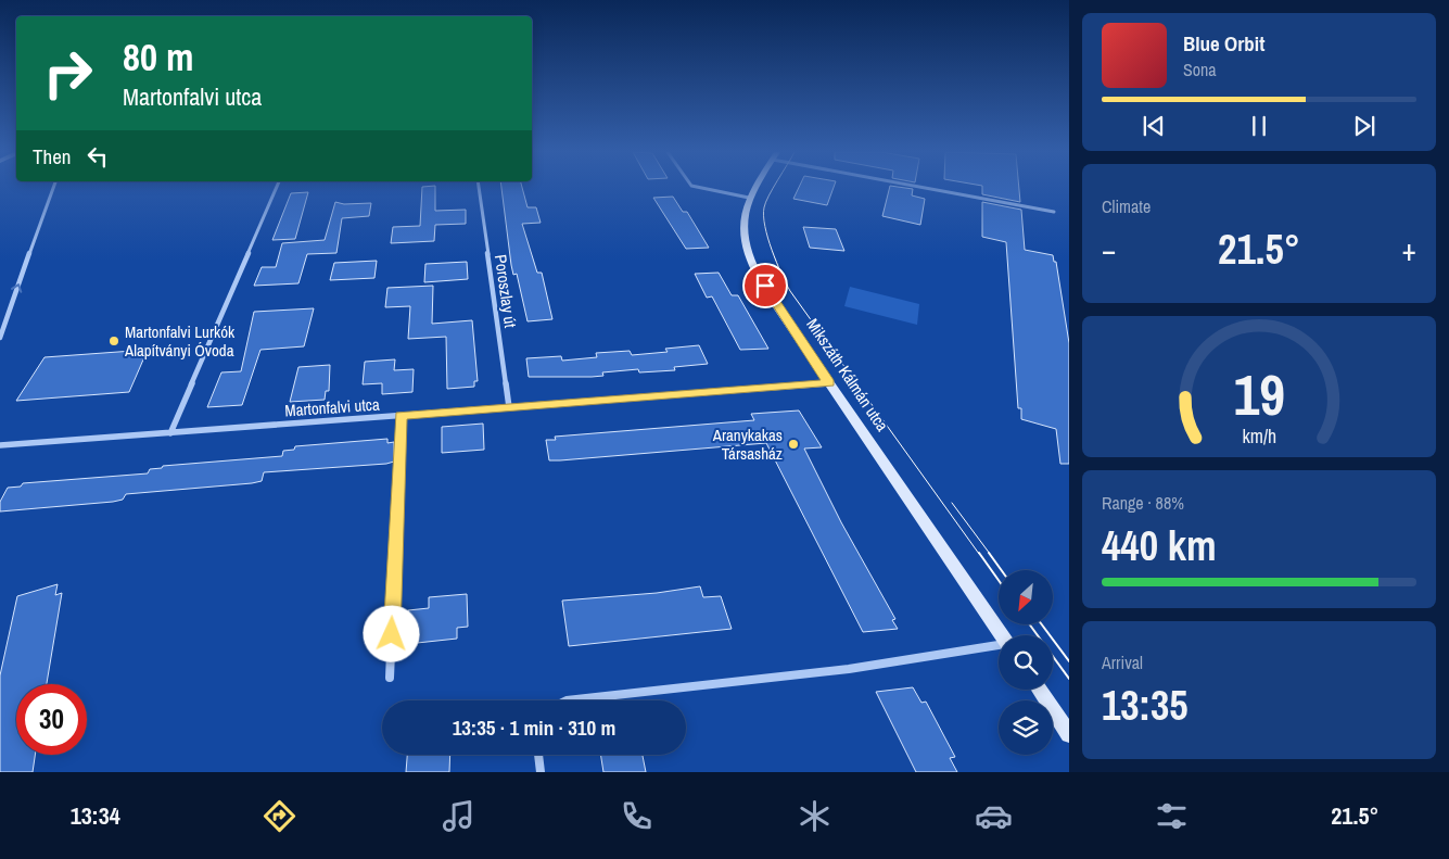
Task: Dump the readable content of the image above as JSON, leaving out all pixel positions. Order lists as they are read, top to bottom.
{
  "streets": {
    "street": ["Poroszlay út", "Mikszáth Kálmán utca", "Martonfalvi utca"]
  },
  "crossings": [
    ["Poroszlay út", "Martonfalvi utca"],
    ["Mikszáth Kálmán utca", "Martonfalvi utca"]
  ],
  "places": ["Martonfalvi Lurkók Alapítványi Óvoda", "Aranykakas Társasház"],
  "north": "bottom left",
  "page": {
    "turn": ["80 m", "Martonfalvi utca"],
    "song": ["Blue Orbit", "Sona"],
    "then": "Then",
    "tile": [
      "Climate",
      ["Range · 88%", "440 km"],
      ["Arrival", "13:35"]
    ],
    "heat": ["−", "21.5°", "+"],
    "limit": "30",
    "trip": "13:35 · 1 min · 310 m",
    "tabs": ["13:34", "21.5°"],
    "gauge": ["19", "km/h"]
  }
}
